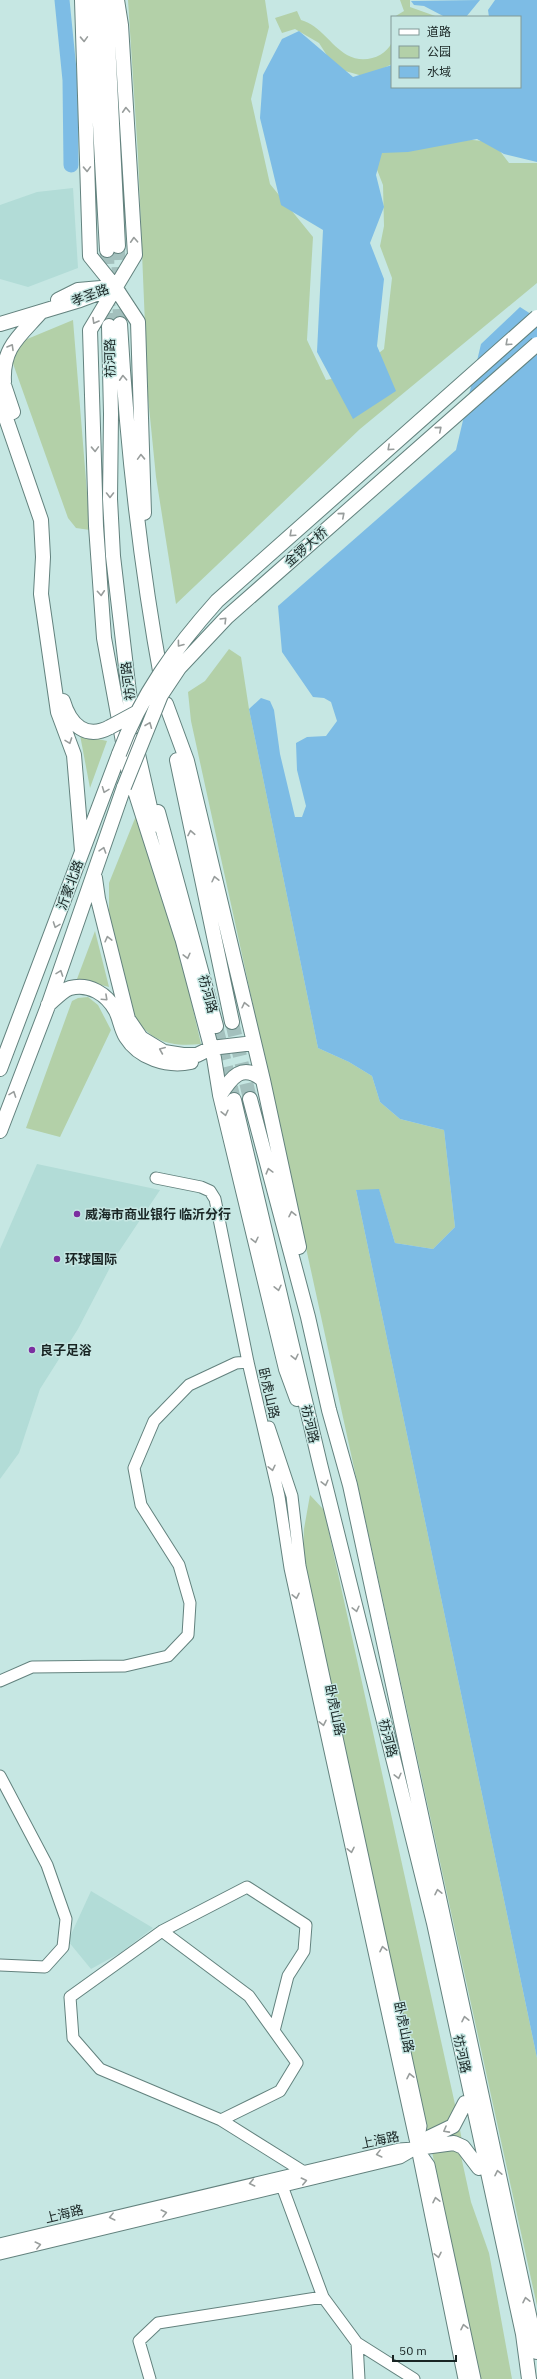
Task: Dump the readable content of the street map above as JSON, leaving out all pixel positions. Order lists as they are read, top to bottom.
{
  "streets": {
    "main road": [
      "孝圣路",
      "祊河路",
      "金锣大桥",
      "沂蒙北路"
    ],
    "street": ["卧虎山路", "上海路"]
  },
  "crossings": [
    ["孝圣路", "祊河路"],
    ["金锣大桥", "沂蒙北路"],
    ["卧虎山路", "上海路"]
  ],
  "places": ["威海市商业银行 临沂分行", "环球国际", "良子足浴"],
  "legend": ["道路", "公园", "水域"],
  "scale_bar": "50 m"
}
